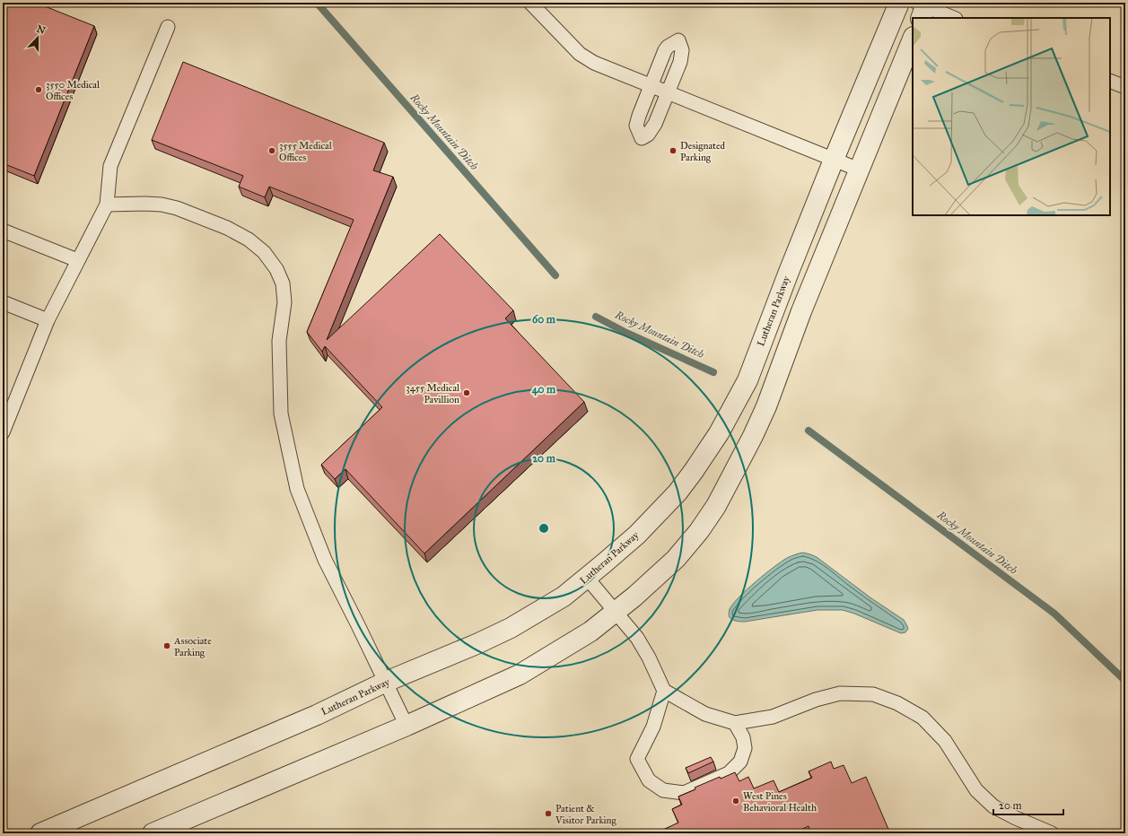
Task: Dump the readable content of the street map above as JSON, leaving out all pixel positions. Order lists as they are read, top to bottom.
{
  "streets": {
    "street": ["Lutheran Parkway"]
  },
  "water": ["Rocky Mountain Ditch"],
  "places": [
    "3550 Medical Offices",
    "3555 Medical Offices",
    "Designated Parking",
    "3455 Medical Pavillion",
    "Associate Parking",
    "West Pines Behavioral Health",
    "Patient & Visitor Parking"
  ],
  "scale_bar": "20 m",
  "north": "top",
  "rings": ["60 m", "40 m", "20 m"]
}
